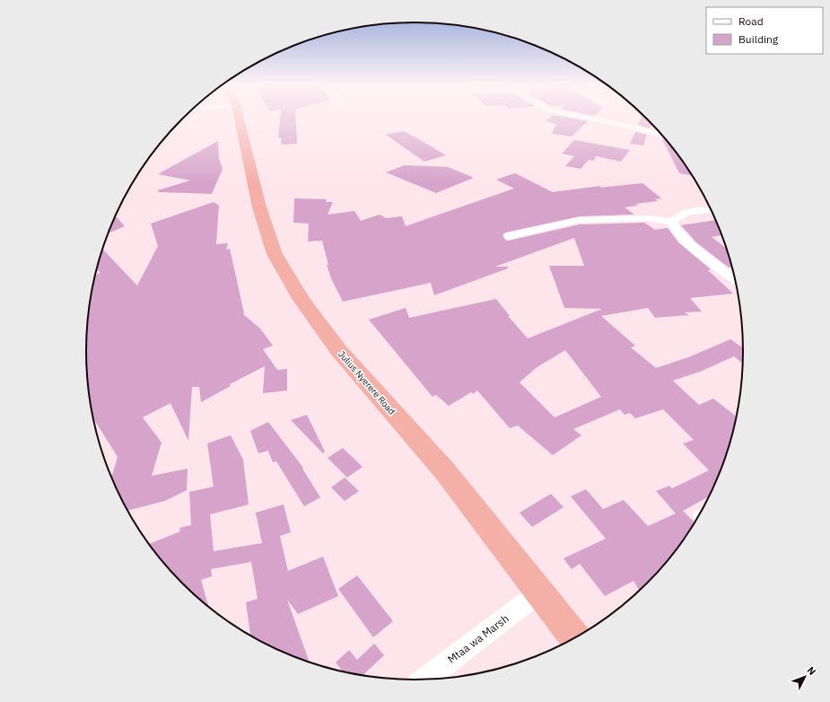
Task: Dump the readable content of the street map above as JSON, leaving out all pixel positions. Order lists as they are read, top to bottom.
{
  "streets": {
    "highway": ["Julius Nyerere Road"],
    "street": ["Mtaa wa Marsh"]
  },
  "crossings": [
    ["Julius Nyerere Road", "Mtaa wa Marsh"]
  ],
  "legend": ["Road", "Building"],
  "north": "top right"
}
